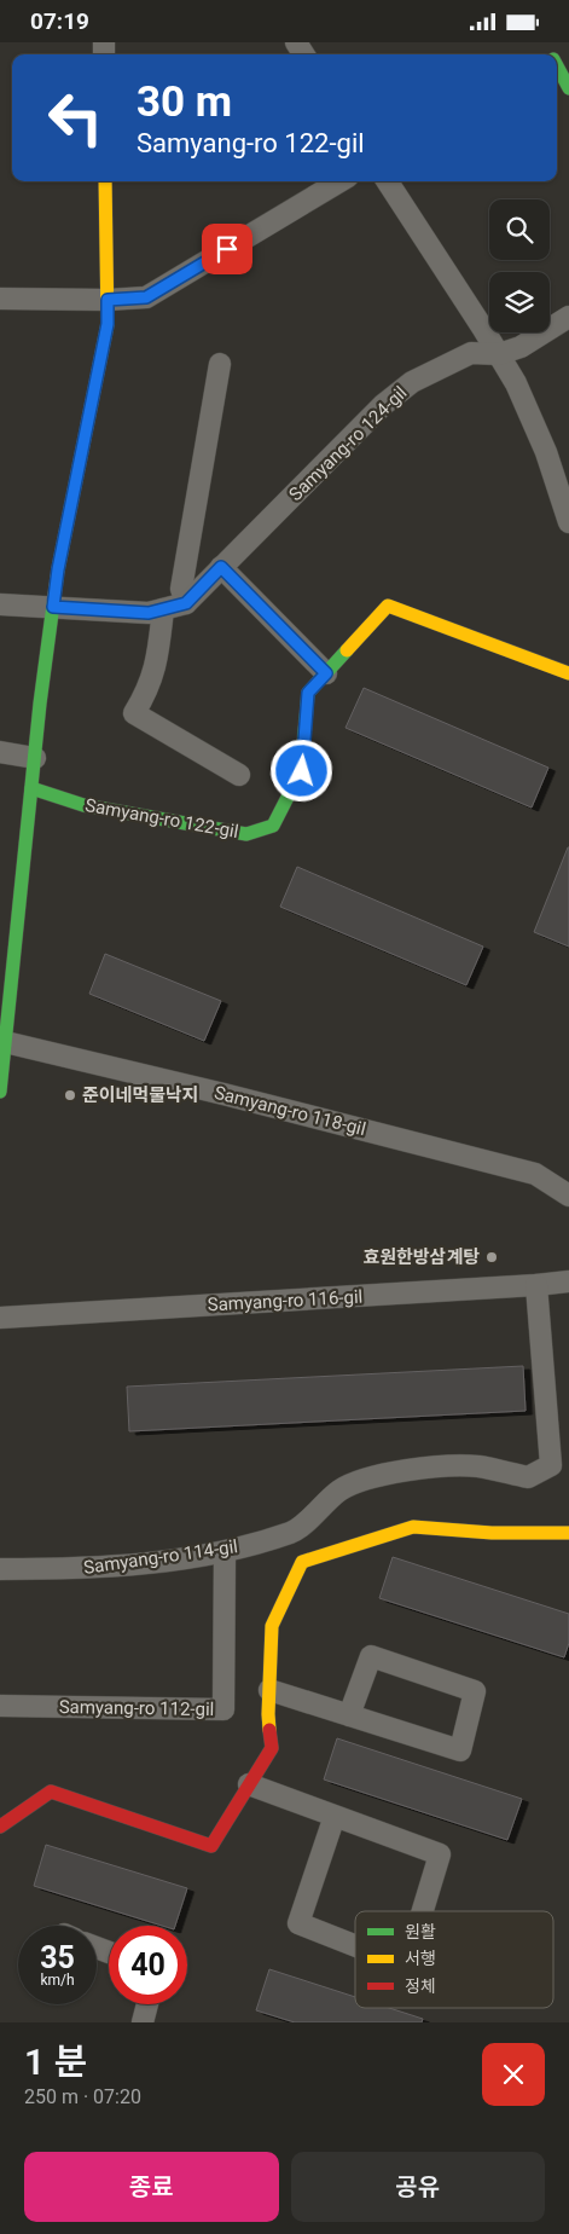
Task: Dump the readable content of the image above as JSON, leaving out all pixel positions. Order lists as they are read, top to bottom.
{
  "streets": {
    "street": [
      "Samyang-ro 124-gil",
      "Samyang-ro 122-gil",
      "Samyang-ro 118-gil",
      "Samyang-ro 116-gil",
      "Samyang-ro 114-gil",
      "Samyang-ro 112-gil"
    ]
  },
  "crossings": [
    ["Samyang-ro 116-gil", "Samyang-ro 114-gil"],
    ["Samyang-ro 114-gil", "Samyang-ro 112-gil"]
  ],
  "places": ["준이네먹물낙지", "효원한방삼계탕"],
  "legend": ["원활", "서행", "정체"],
  "page": {
    "status": "07:19",
    "turn": ["30 m", "Samyang-ro 122-gil"],
    "speed": "35 km/h",
    "limit": "40",
    "heading": ["1 분", "250 m · 07:20"],
    "buttons": ["종료", "공유"]
  }
}
